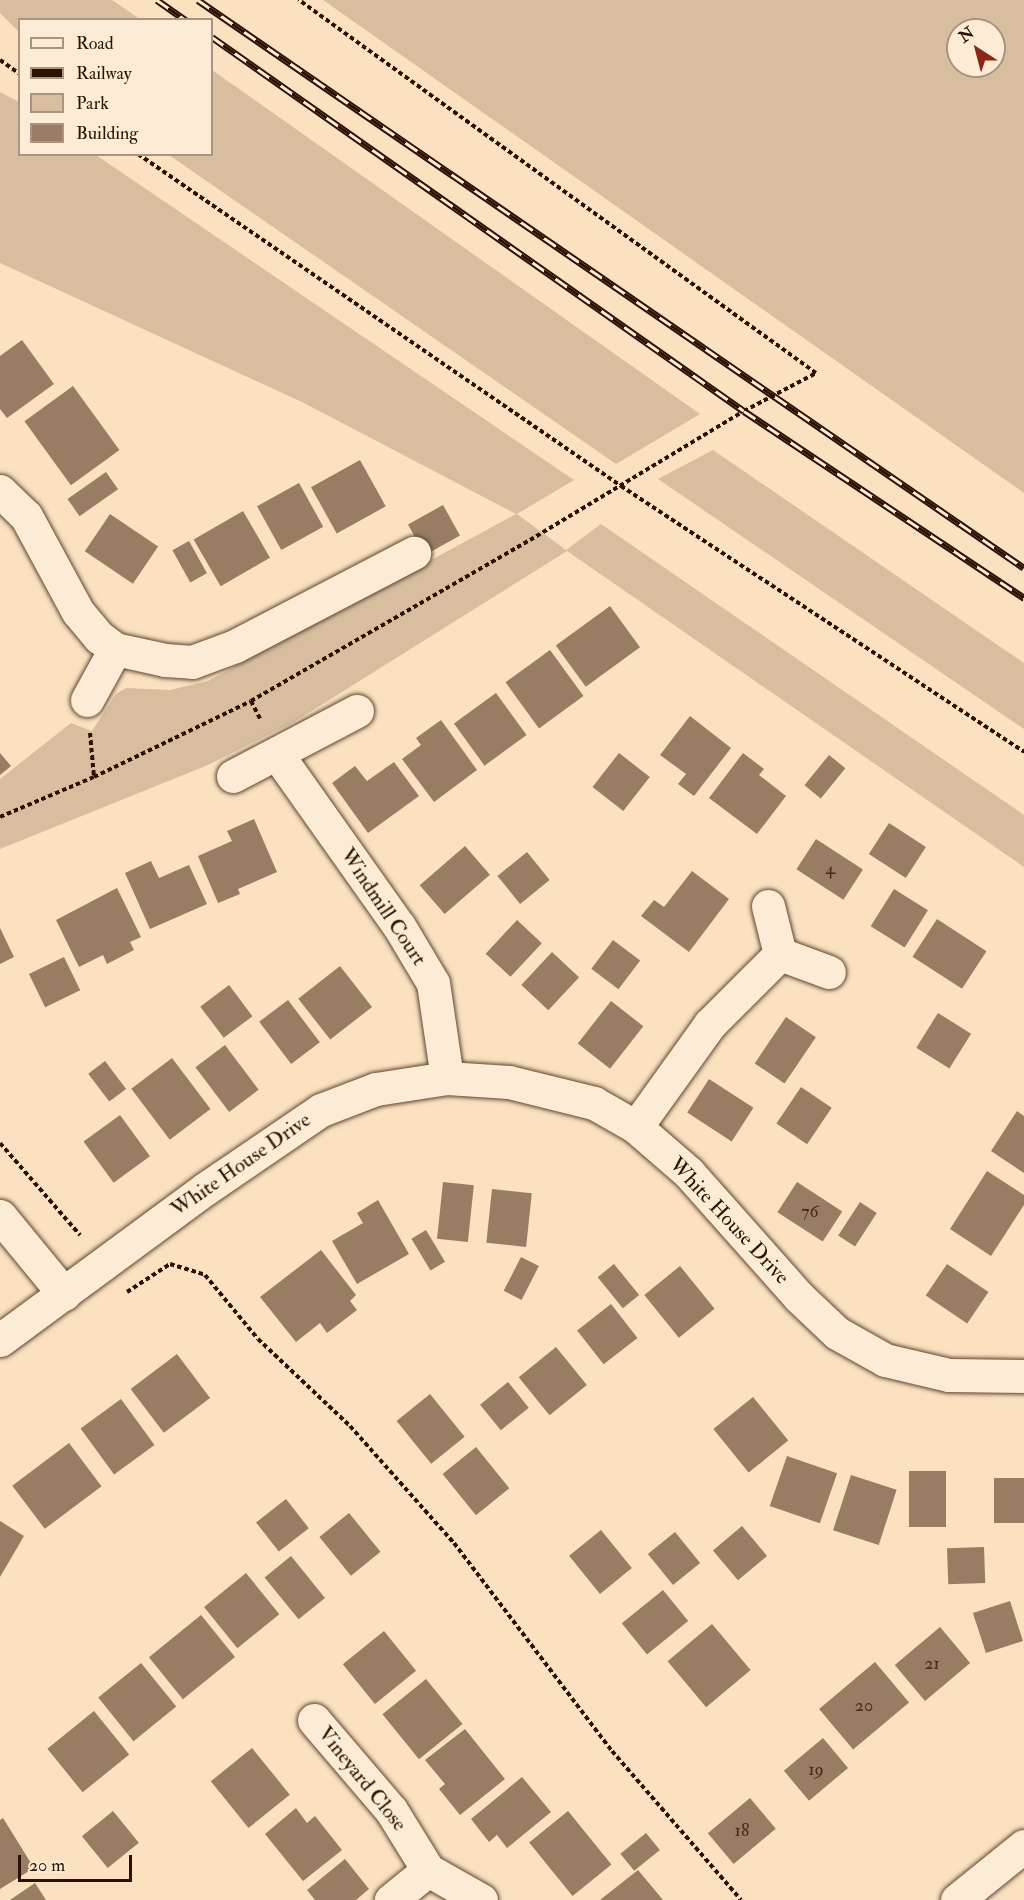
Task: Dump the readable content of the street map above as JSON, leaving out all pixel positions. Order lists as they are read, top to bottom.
{
  "streets": {
    "street": ["Windmill Court", "White House Drive", "Vineyard Close"]
  },
  "crossings": [
    ["Windmill Court", "White House Drive"]
  ],
  "house_numbers": [
    "4",
    "76",
    "21",
    "20",
    "19",
    "18"
  ],
  "legend": [
    "Road",
    "Railway",
    "Park",
    "Building"
  ],
  "scale_bar": "20 m",
  "north": "top left"
}
